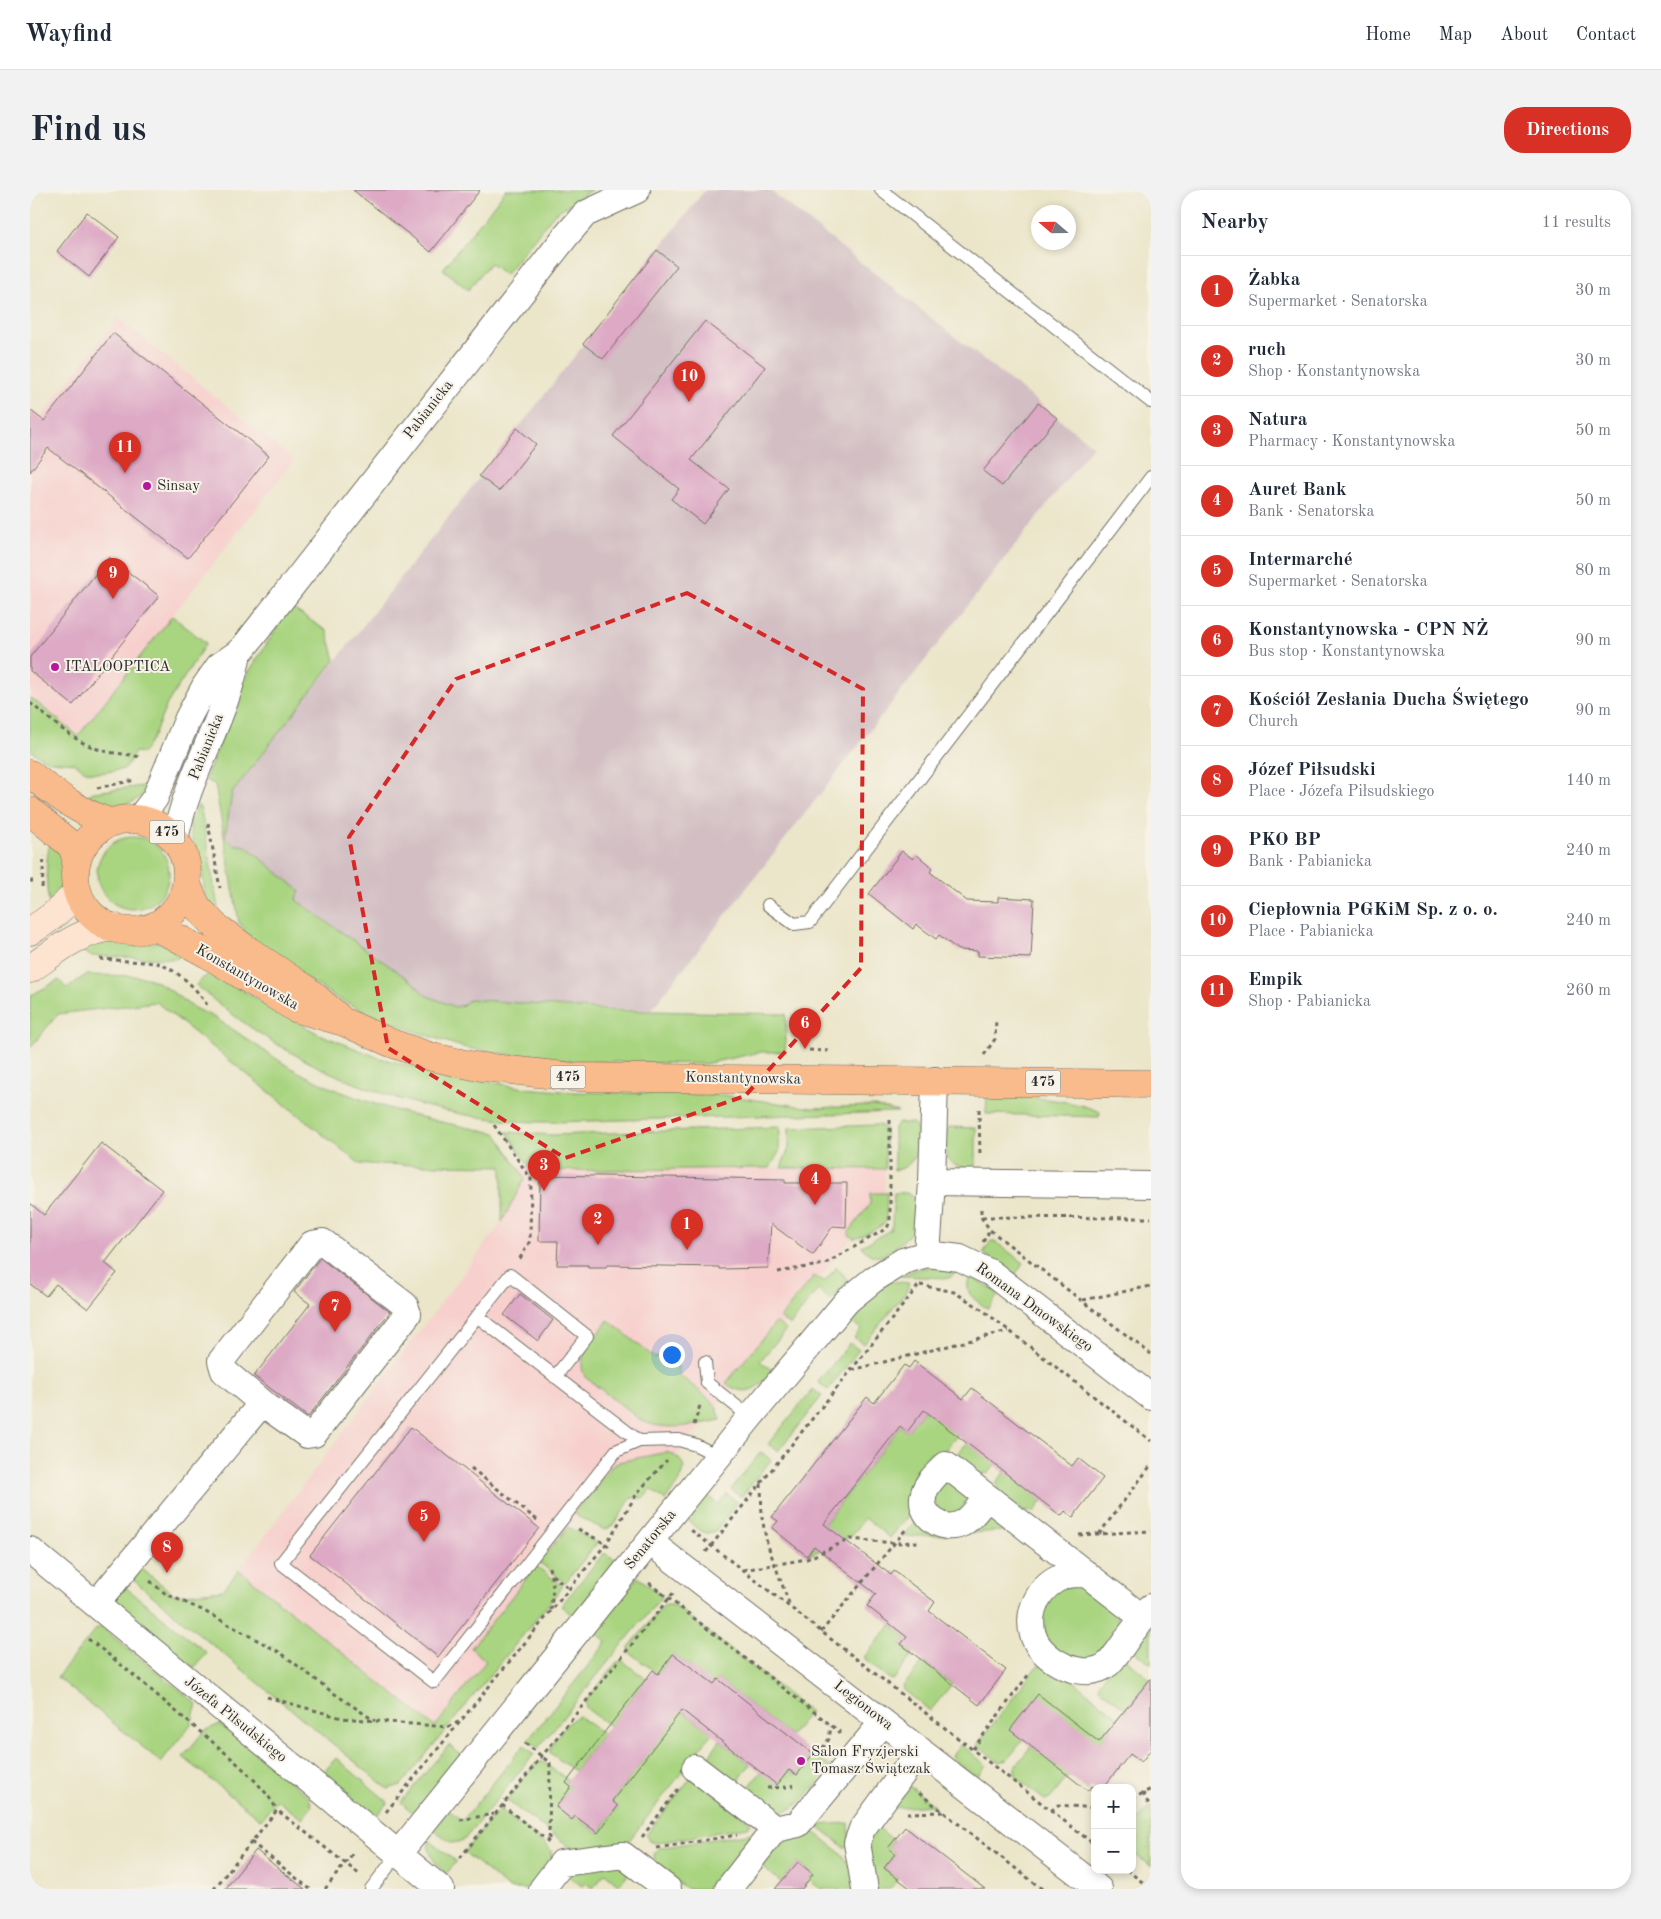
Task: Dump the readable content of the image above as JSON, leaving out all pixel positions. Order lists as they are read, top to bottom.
{
  "streets": {
    "main road": ["475", "Konstantynowska"],
    "street": [
      "Pabianicka",
      "Romana Dmowskiego",
      "Senatorska",
      "Legionowa",
      "Józefa Piłsudskiego"
    ]
  },
  "crossings": [
    ["Pabianicka", "475"],
    ["Pabianicka", "Konstantynowska"],
    ["475", "Konstantynowska"],
    ["Romana Dmowskiego", "Senatorska"],
    ["Senatorska", "Legionowa"],
    ["Senatorska", "Józefa Piłsudskiego"]
  ],
  "places": ["Sinsay", "ITALOOPTICA", "Salon Fryzjerski Tomasz Świątczak"],
  "north": "left",
  "page": {
    "header": "Wayfind",
    "nav": [
      "Home",
      "Map",
      "About",
      "Contact"
    ],
    "buttons": "Directions",
    "title": "Find us",
    "heading": ["Nearby", "11 results"],
    "list": [
      {
        "mark": "1",
        "name": "Żabka",
        "note": "Supermarket · Senatorska",
        "value": "30 m"
      },
      {
        "mark": "2",
        "name": "ruch",
        "note": "Shop · Konstantynowska",
        "value": "30 m"
      },
      {
        "mark": "3",
        "name": "Natura",
        "note": "Pharmacy · Konstantynowska",
        "value": "50 m"
      },
      {
        "mark": "4",
        "name": "Auret Bank",
        "note": "Bank · Senatorska",
        "value": "50 m"
      },
      {
        "mark": "5",
        "name": "Intermarché",
        "note": "Supermarket · Senatorska",
        "value": "80 m"
      },
      {
        "mark": "6",
        "name": "Konstantynowska - CPN NŻ",
        "note": "Bus stop · Konstantynowska",
        "value": "90 m"
      },
      {
        "mark": "7",
        "name": "Kościół Zesłania Ducha Świętego",
        "note": "Church",
        "value": "90 m"
      },
      {
        "mark": "8",
        "name": "Józef Piłsudski",
        "note": "Place · Józefa Piłsudskiego",
        "value": "140 m"
      },
      {
        "mark": "9",
        "name": "PKO BP",
        "note": "Bank · Pabianicka",
        "value": "240 m"
      },
      {
        "mark": "10",
        "name": "Ciepłownia PGKiM Sp. z o. o.",
        "note": "Place · Pabianicka",
        "value": "240 m"
      },
      {
        "mark": "11",
        "name": "Empik",
        "note": "Shop · Pabianicka",
        "value": "260 m"
      }
    ],
    "pins": [
      "10",
      "11",
      "9",
      "6",
      "3",
      "4",
      "2",
      "1",
      "7",
      "5",
      "8"
    ],
    "map_buttons": ["+", "−"]
  }
}
